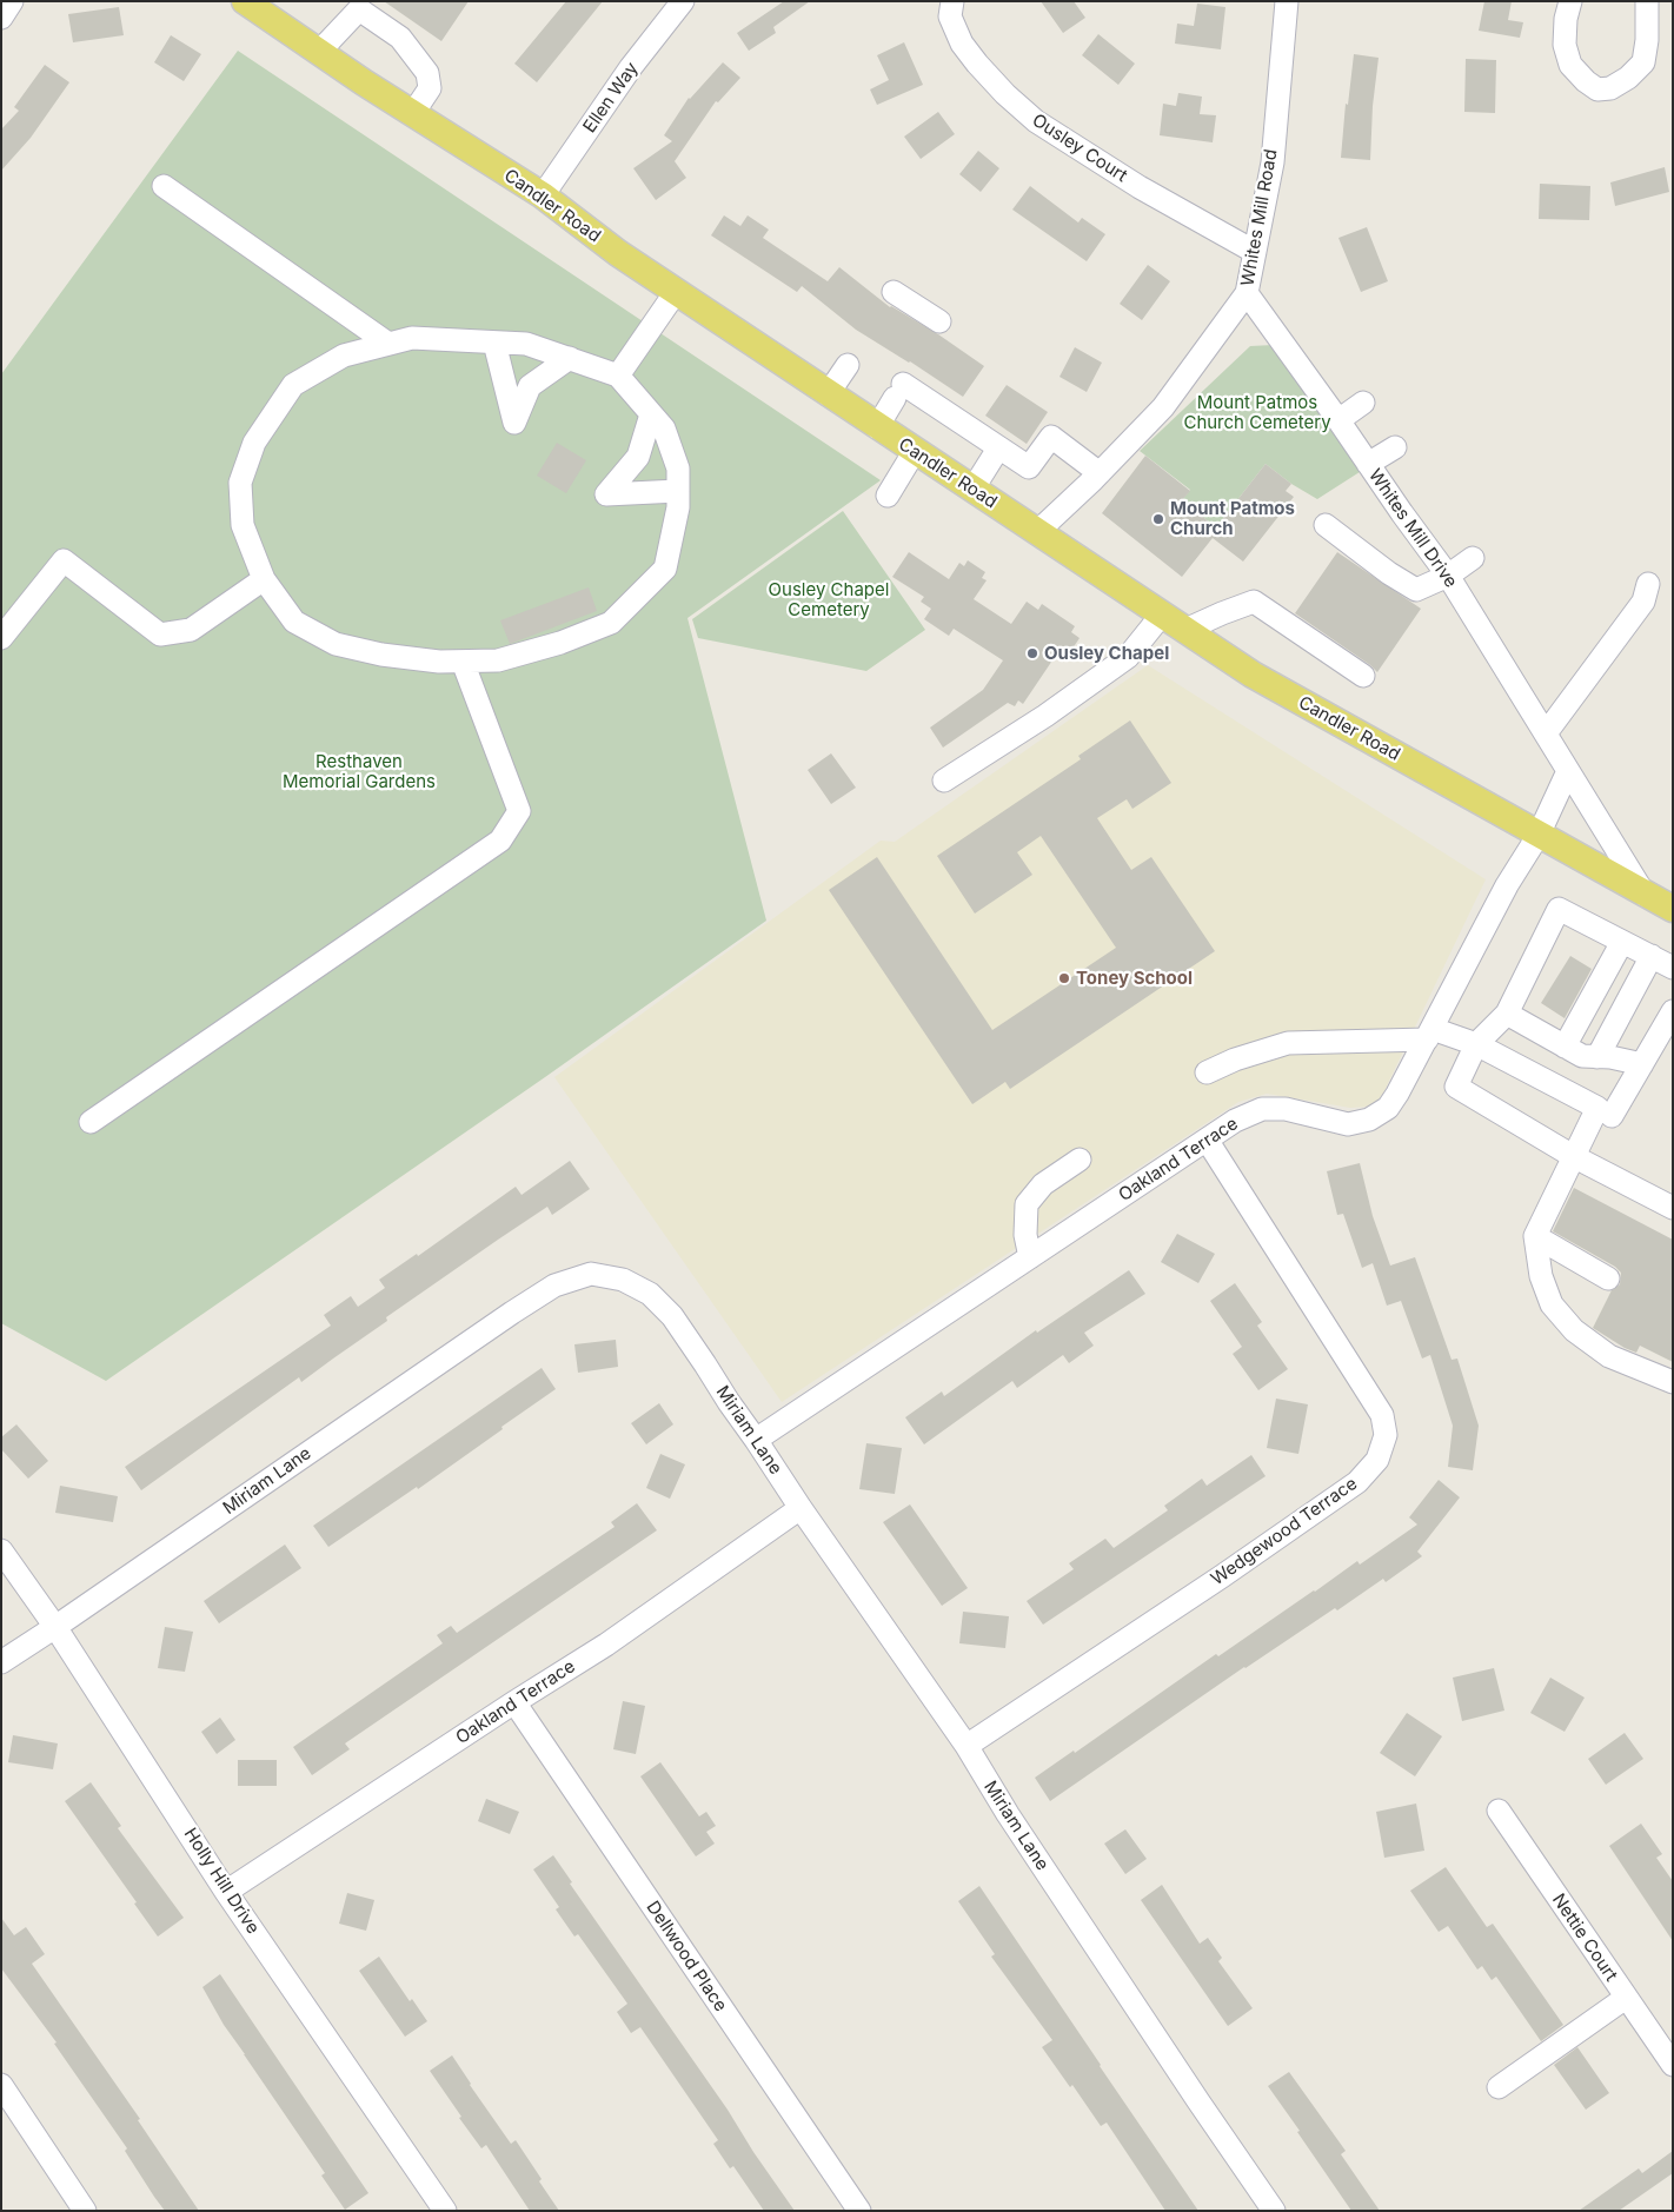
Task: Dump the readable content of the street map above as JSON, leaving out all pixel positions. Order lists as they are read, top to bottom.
{
  "streets": {
    "main road": ["Candler Road"],
    "street": [
      "Ellen Way",
      "Ousley Court",
      "Whites Mill Road",
      "Whites Mill Drive",
      "Oakland Terrace",
      "Miriam Lane",
      "Wedgewood Terrace",
      "Holly Hill Drive",
      "Nettie Court",
      "Dellwood Place"
    ]
  },
  "crossings": [
    ["Ellen Way", "Candler Road"],
    ["Ousley Court", "Whites Mill Road"],
    ["Candler Road", "Whites Mill Road"],
    ["Candler Road", "Whites Mill Drive"],
    ["Candler Road", "Oakland Terrace"],
    ["Whites Mill Road", "Whites Mill Drive"],
    ["Oakland Terrace", "Miriam Lane"],
    ["Oakland Terrace", "Wedgewood Terrace"],
    ["Oakland Terrace", "Holly Hill Drive"],
    ["Oakland Terrace", "Dellwood Place"],
    ["Miriam Lane", "Wedgewood Terrace"],
    ["Miriam Lane", "Holly Hill Drive"]
  ],
  "parks": ["Mount Patmos Church Cemetery", "Ousley Chapel Cemetery", "Resthaven Memorial Gardens"],
  "places": ["Mount Patmos Church", "Ousley Chapel", "Toney School"]
}
